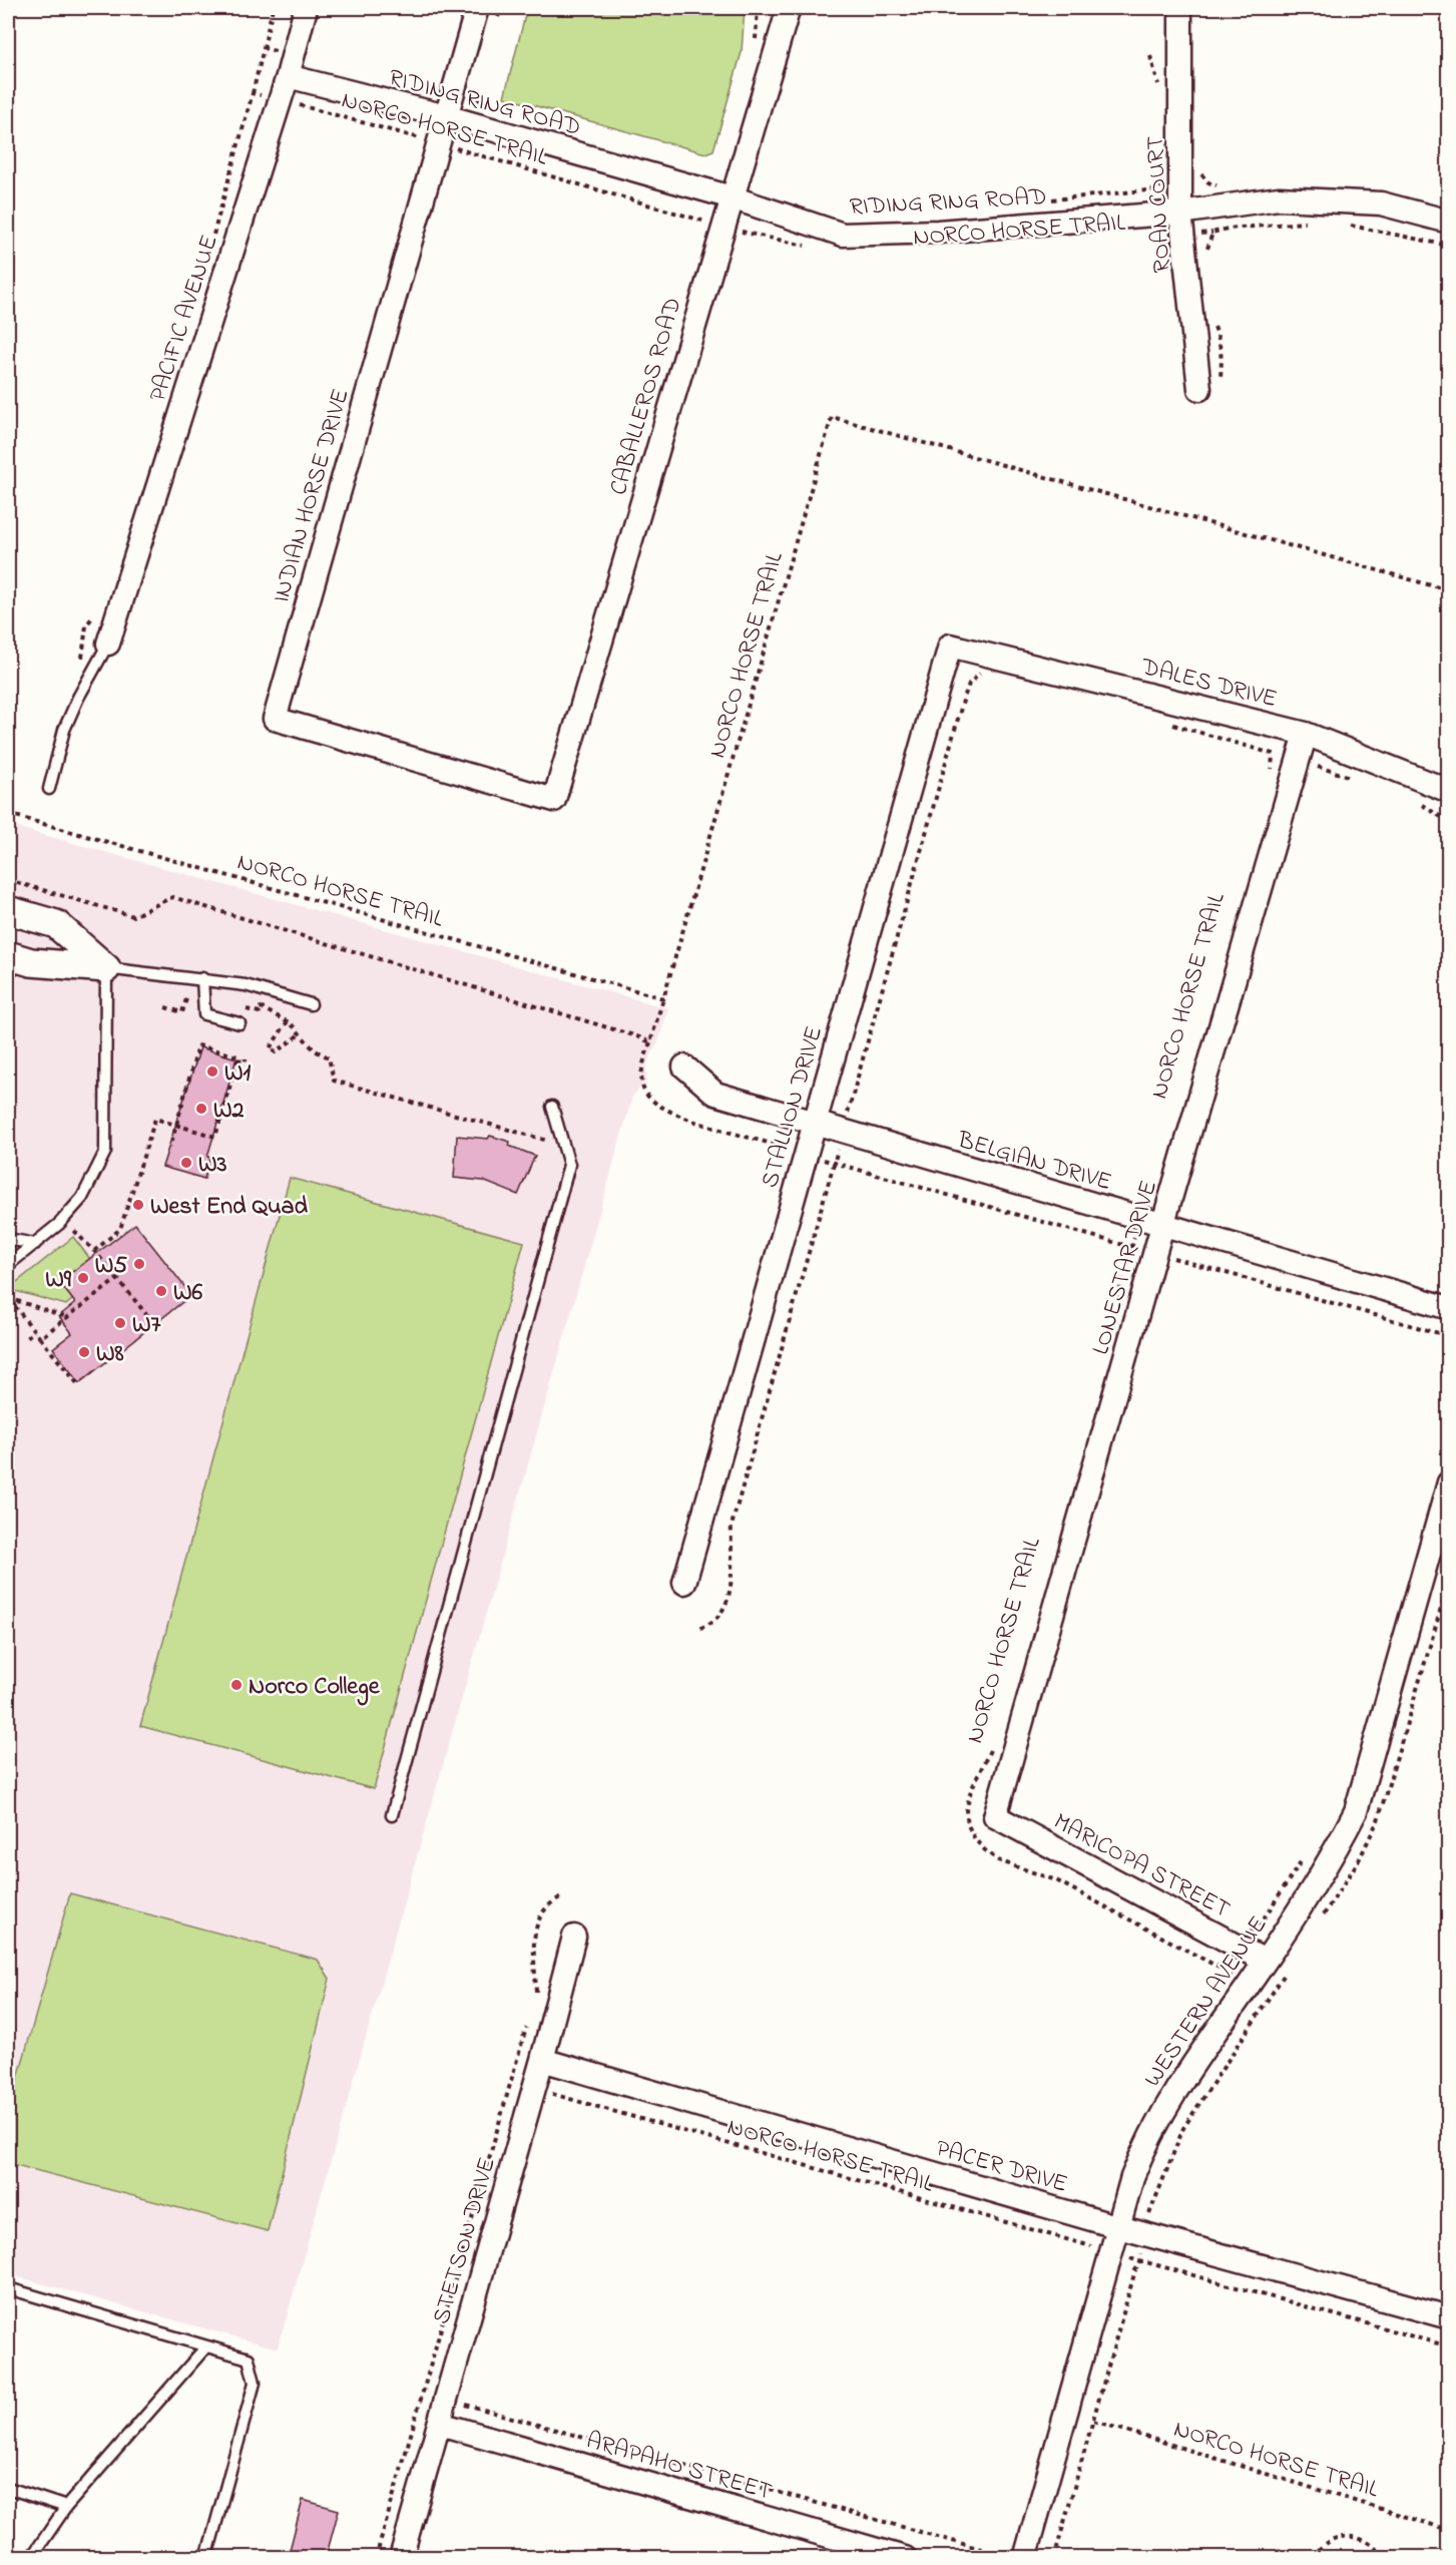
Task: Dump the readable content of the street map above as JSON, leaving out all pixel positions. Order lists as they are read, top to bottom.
{
  "streets": {
    "street": [
      "RIDING RING ROAD",
      "ROAN COURT",
      "PACIFIC AVENUE",
      "CABALLEROS ROAD",
      "INDIAN HORSE DRIVE",
      "DALES DRIVE",
      "STALLION DRIVE",
      "BELGIAN DRIVE",
      "LONESTAR DRIVE",
      "MARICOPA STREET",
      "WESTERN AVENUE",
      "PACER DRIVE",
      "STETSON DRIVE",
      "ARAPAHO STREET"
    ],
    "path": ["NORCO HORSE TRAIL"]
  },
  "crossings": [
    ["RIDING RING ROAD", "ROAN COURT"],
    ["RIDING RING ROAD", "PACIFIC AVENUE"],
    ["RIDING RING ROAD", "CABALLEROS ROAD"],
    ["RIDING RING ROAD", "INDIAN HORSE DRIVE"],
    ["NORCO HORSE TRAIL", "PACIFIC AVENUE"],
    ["NORCO HORSE TRAIL", "CABALLEROS ROAD"],
    ["NORCO HORSE TRAIL", "INDIAN HORSE DRIVE"],
    ["NORCO HORSE TRAIL", "STALLION DRIVE"],
    ["NORCO HORSE TRAIL", "LONESTAR DRIVE"],
    ["NORCO HORSE TRAIL", "WESTERN AVENUE"],
    ["NORCO HORSE TRAIL", "STETSON DRIVE"],
    ["CABALLEROS ROAD", "INDIAN HORSE DRIVE"],
    ["DALES DRIVE", "STALLION DRIVE"],
    ["DALES DRIVE", "LONESTAR DRIVE"],
    ["STALLION DRIVE", "BELGIAN DRIVE"],
    ["BELGIAN DRIVE", "LONESTAR DRIVE"],
    ["LONESTAR DRIVE", "MARICOPA STREET"],
    ["MARICOPA STREET", "WESTERN AVENUE"],
    ["WESTERN AVENUE", "PACER DRIVE"],
    ["PACER DRIVE", "STETSON DRIVE"],
    ["STETSON DRIVE", "ARAPAHO STREET"]
  ],
  "places": [
    "W1",
    "W2",
    "W3",
    "West End Quad",
    "W5",
    "W9",
    "W6",
    "W7",
    "W8",
    "Norco College"
  ]
}
